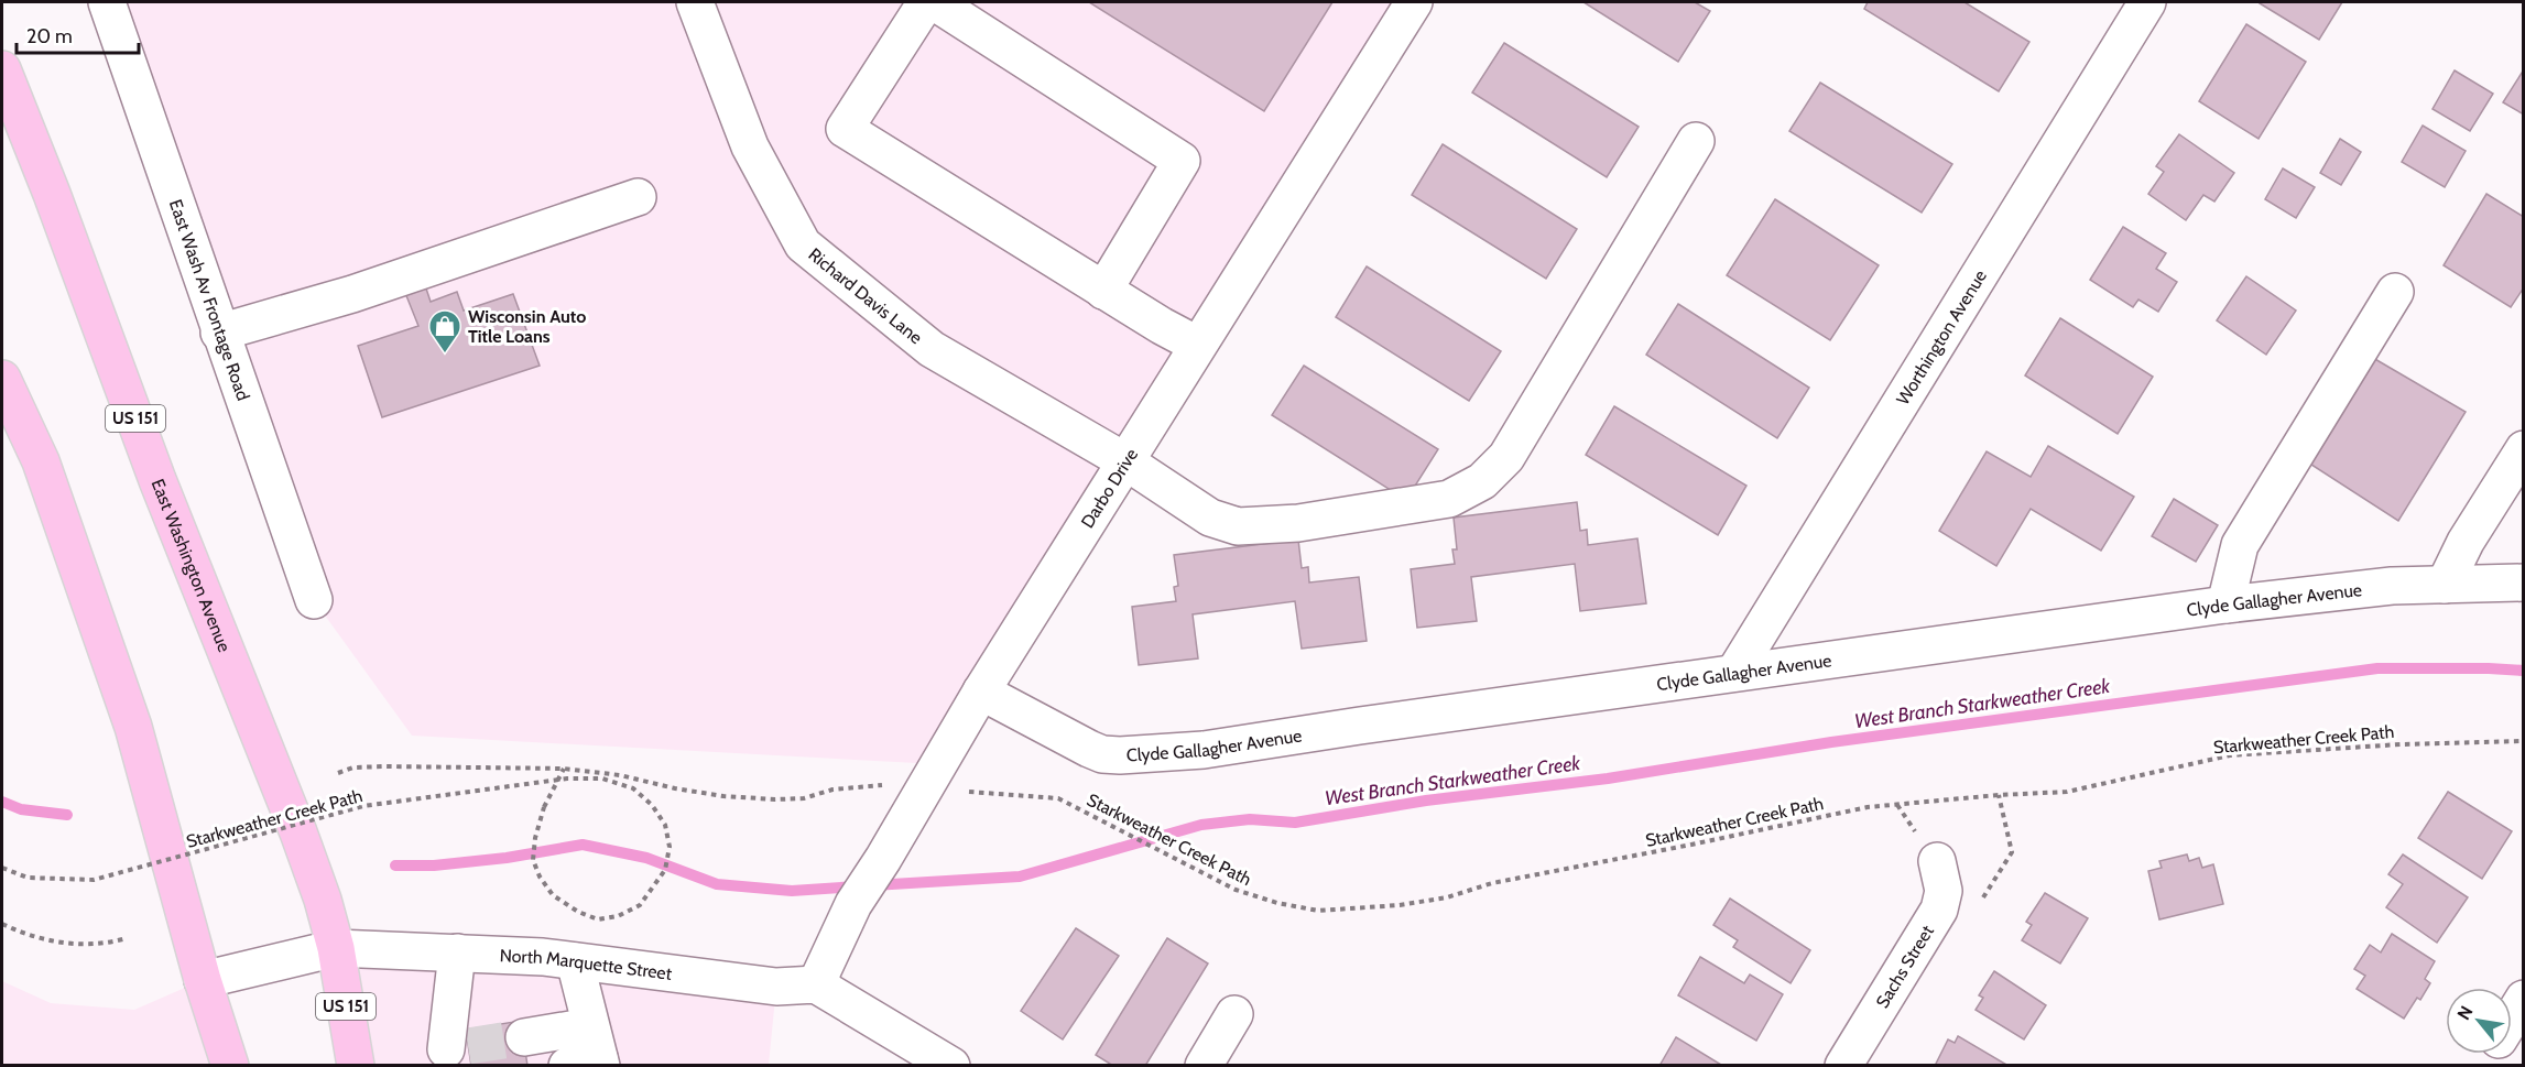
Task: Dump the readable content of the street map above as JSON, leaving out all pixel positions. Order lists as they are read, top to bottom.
{
  "streets": {
    "main road": ["US 151", "East Washington Avenue"],
    "street": [
      "Richard Davis Lane",
      "East Wash Av Frontage Road",
      "Worthington Avenue",
      "Darbo Drive",
      "Clyde Gallagher Avenue",
      "North Marquette Street",
      "Sachs Street"
    ],
    "path": ["Starkweather Creek Path"]
  },
  "crossings": [
    ["Richard Davis Lane", "Darbo Drive"],
    ["Worthington Avenue", "Clyde Gallagher Avenue"],
    ["Darbo Drive", "Clyde Gallagher Avenue"],
    ["Darbo Drive", "North Marquette Street"],
    ["East Washington Avenue", "North Marquette Street"]
  ],
  "water": ["West Branch Starkweather Creek"],
  "places": {
    "shop": ["Wisconsin Auto Title Loans"]
  },
  "scale_bar": "20 m",
  "north": "top left"
}
